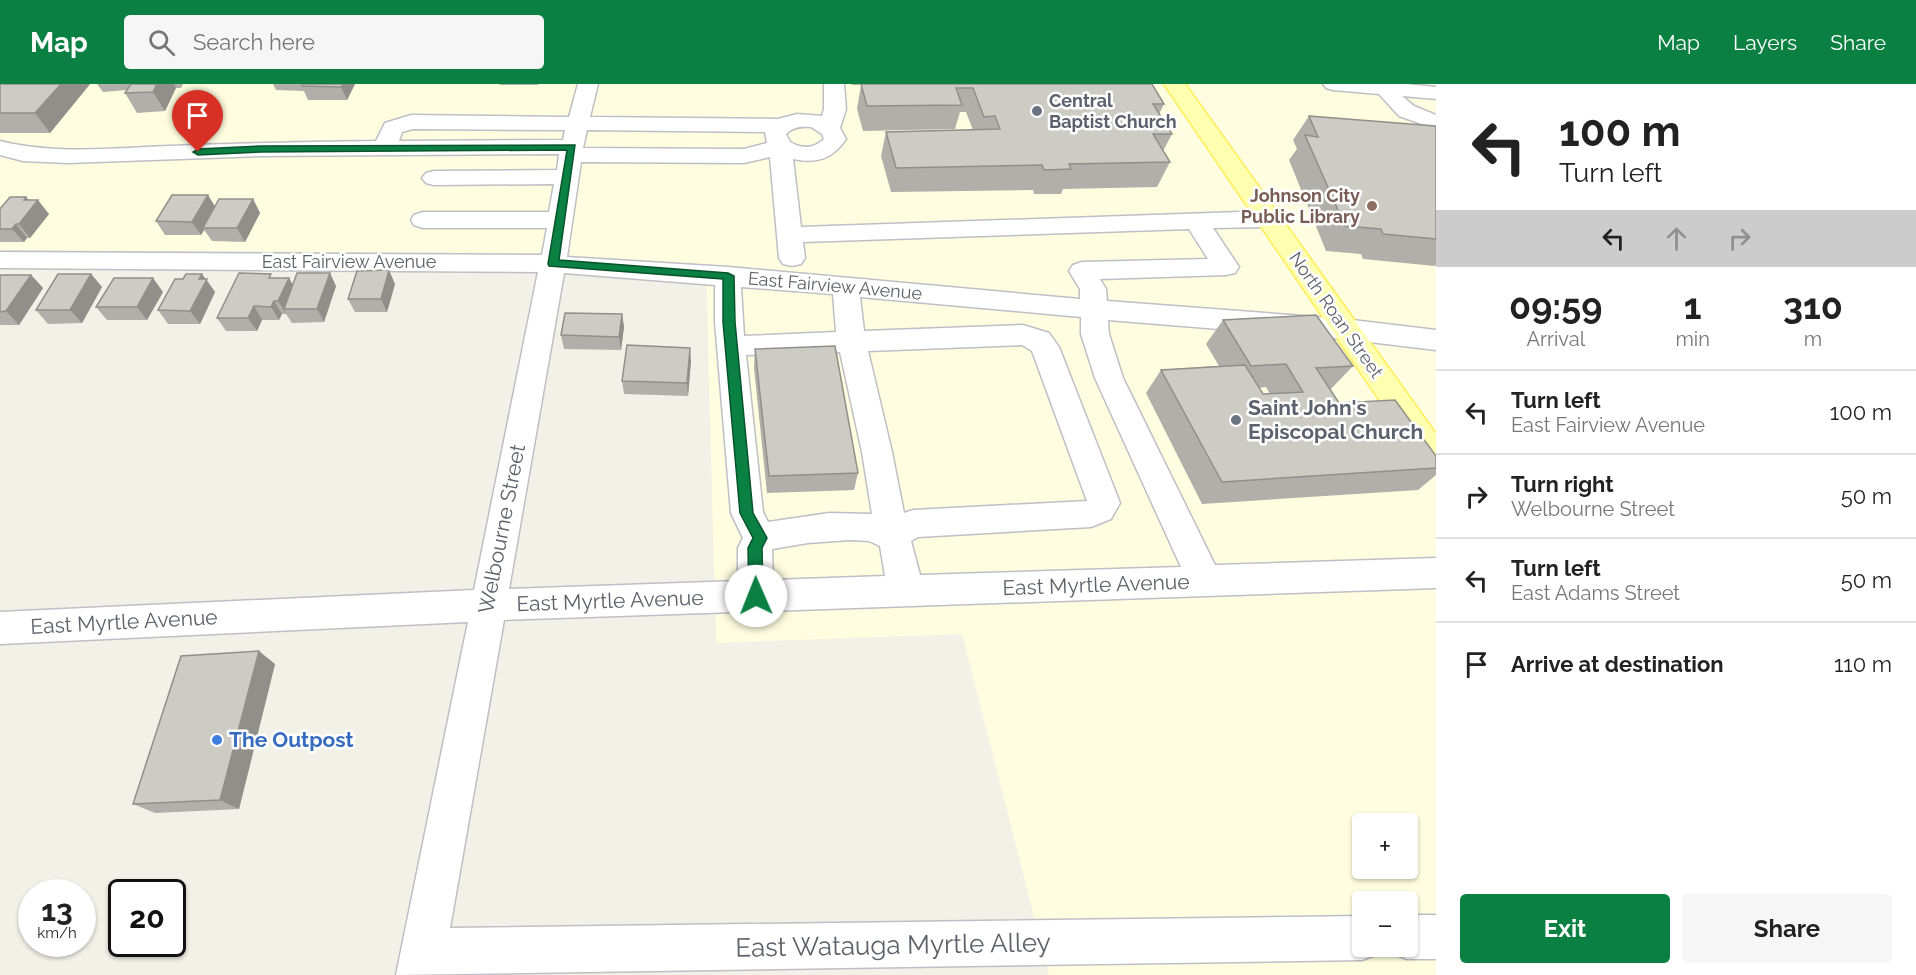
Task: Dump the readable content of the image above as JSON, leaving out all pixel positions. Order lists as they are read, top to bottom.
{
  "streets": {
    "main road": ["North Roan Street"],
    "street": [
      "East Fairview Avenue",
      "Welbourne Street",
      "East Myrtle Avenue",
      "East Watauga Myrtle Alley"
    ]
  },
  "crossings": [
    ["East Fairview Avenue", "North Roan Street"],
    ["East Fairview Avenue", "Welbourne Street"],
    ["Welbourne Street", "East Myrtle Avenue"],
    ["Welbourne Street", "East Watauga Myrtle Alley"]
  ],
  "places": [
    "Central Baptist Church",
    "Johnson City Public Library",
    "Saint John's Episcopal Church",
    "The Outpost"
  ],
  "page": {
    "header": "Map",
    "search": "Search here",
    "nav": ["Map", "Layers", "Share"],
    "turn": ["100 m", "Turn left"],
    "eta": [
      "09:59",
      "Arrival",
      "1",
      "min",
      "310",
      "m"
    ],
    "list": [
      {
        "name": "Turn left",
        "note": "East Fairview Avenue",
        "value": "100 m"
      },
      {
        "name": "Turn right",
        "note": "Welbourne Street",
        "value": "50 m"
      },
      {
        "name": "Turn left",
        "note": "East Adams Street",
        "value": "50 m"
      },
      {
        "name": "Arrive at destination",
        "value": "110 m"
      }
    ],
    "map_buttons": ["+", "−"],
    "speed": "13 km/h",
    "limit": "20",
    "buttons": ["Exit", "Share"]
  }
}
